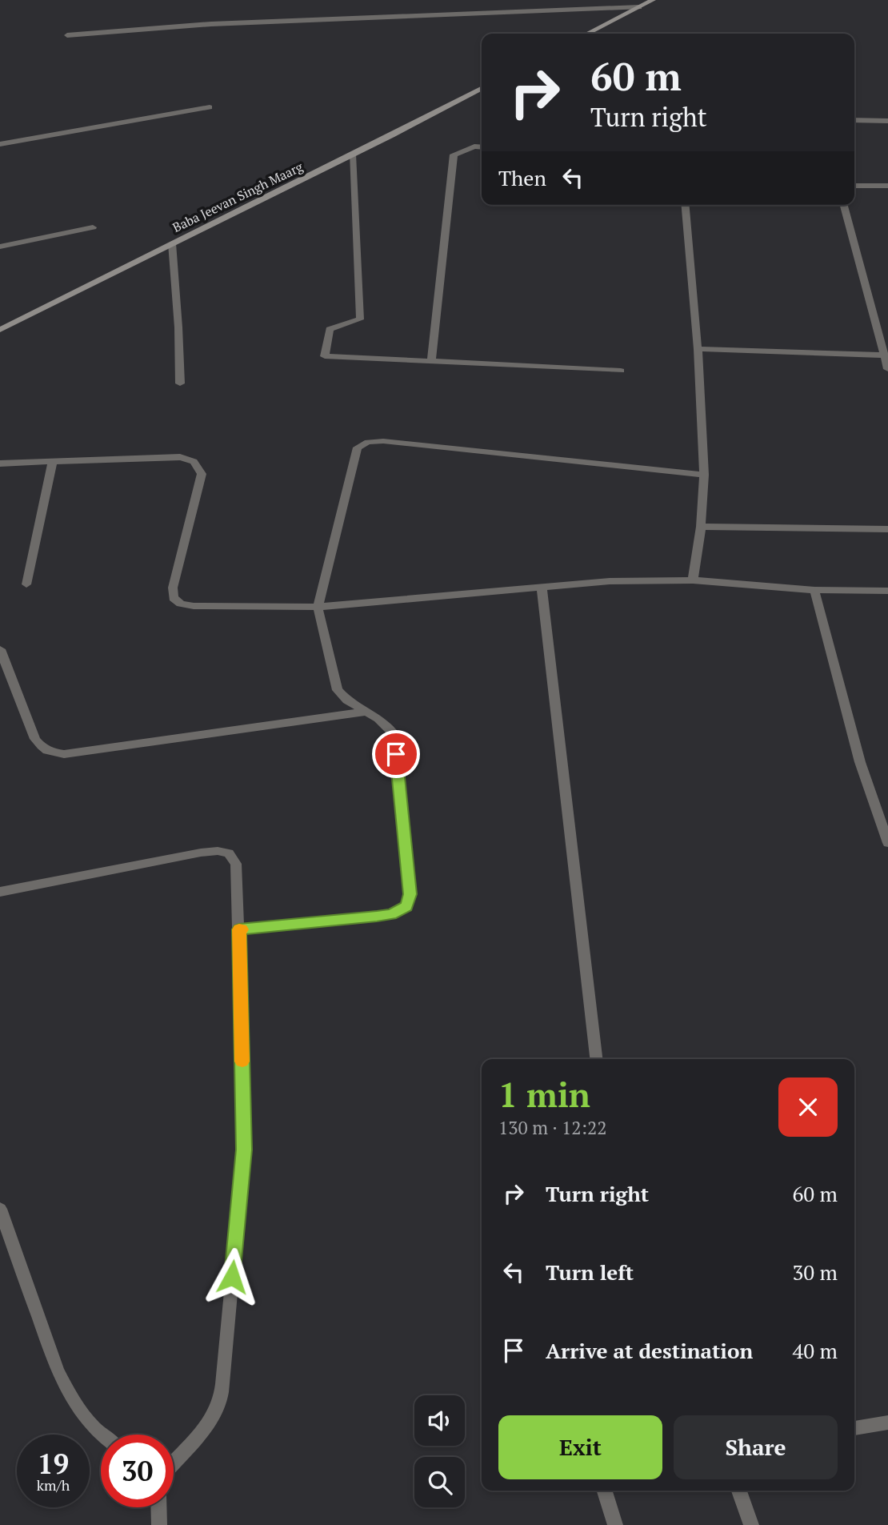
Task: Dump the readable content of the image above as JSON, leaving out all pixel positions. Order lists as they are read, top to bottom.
{
  "streets": {
    "street": ["Baba Jeevan Singh Maarg"]
  },
  "page": {
    "turn": ["60 m", "Turn right"],
    "then": "Then",
    "heading": ["1 min", "130 m · 12:22"],
    "list": [
      {
        "name": "Turn right",
        "value": "60 m"
      },
      {
        "name": "Turn left",
        "value": "30 m"
      },
      {
        "name": "Arrive at destination",
        "value": "40 m"
      }
    ],
    "buttons": ["Exit", "Share"],
    "speed": "19 km/h",
    "limit": "30"
  }
}
